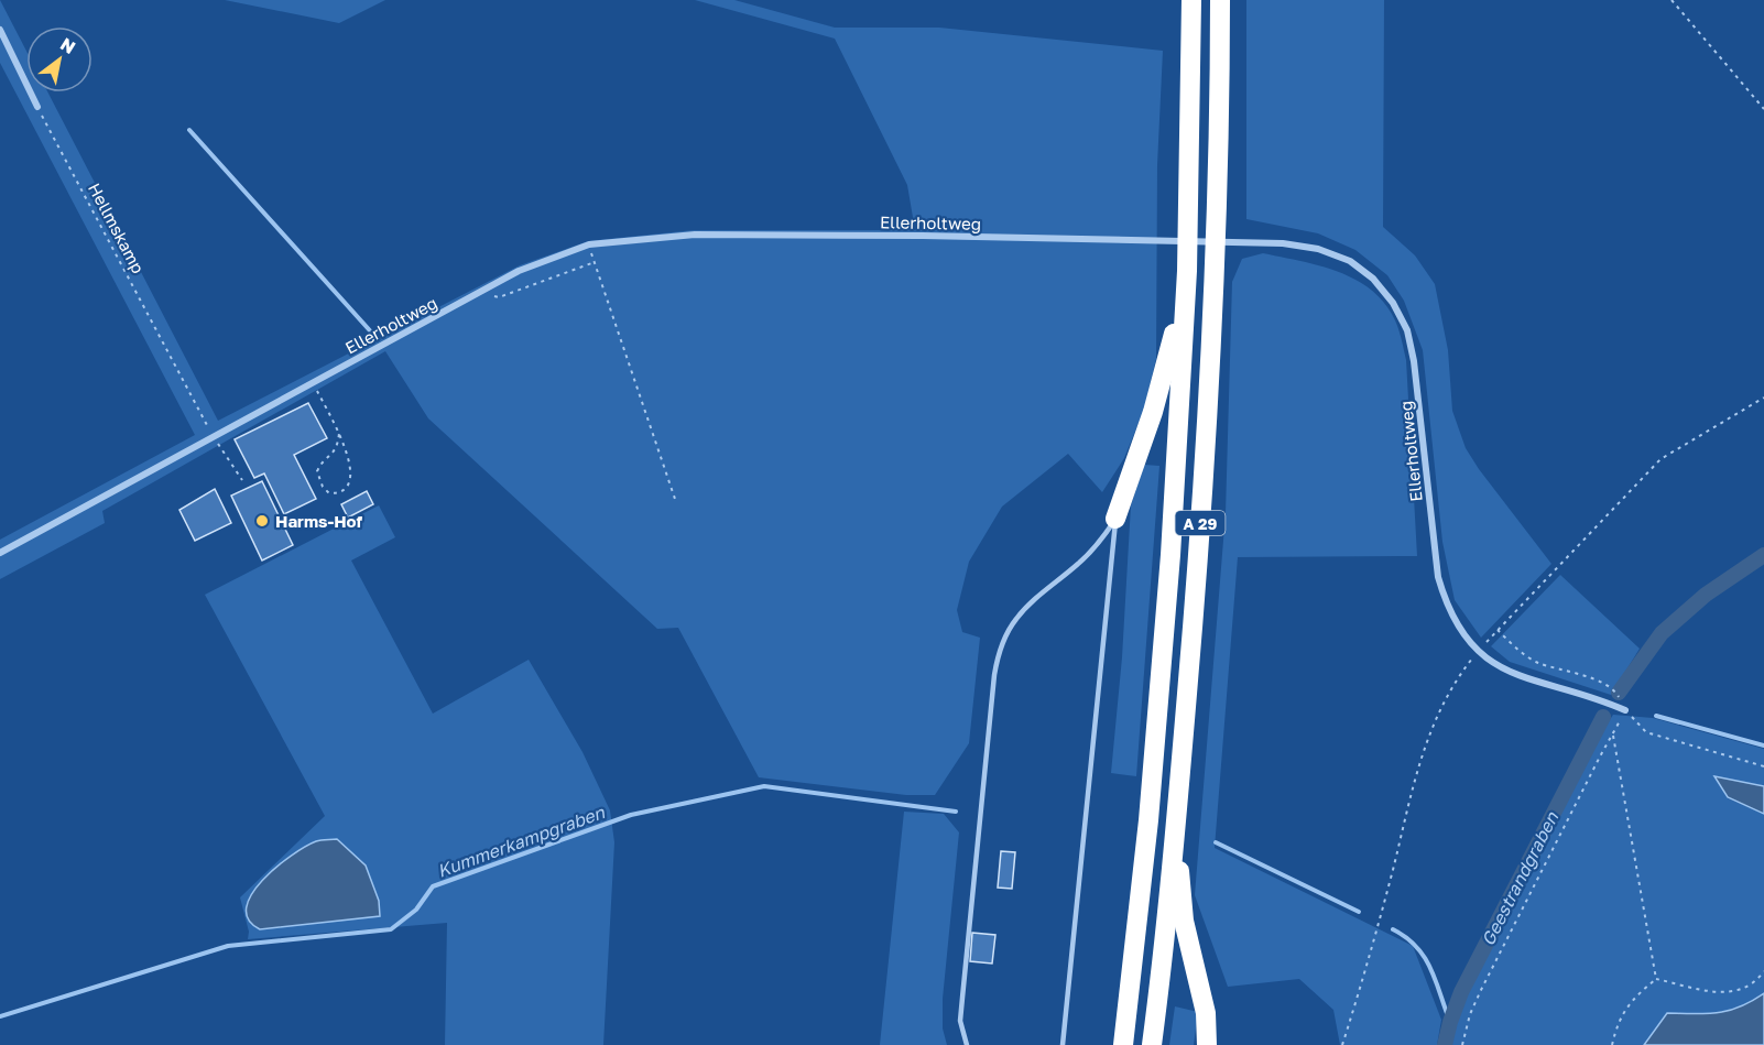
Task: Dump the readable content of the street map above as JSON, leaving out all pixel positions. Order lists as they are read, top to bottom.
{
  "streets": {
    "highway": ["A 29"],
    "street": ["Ellerholtweg"],
    "path": ["Hellmskamp"]
  },
  "crossings": [
    ["Ellerholtweg", "Hellmskamp"]
  ],
  "water": ["Kummerkampgraben", "Geestrandgraben"],
  "places": ["Harms-Hof"],
  "north": "top right"
}
